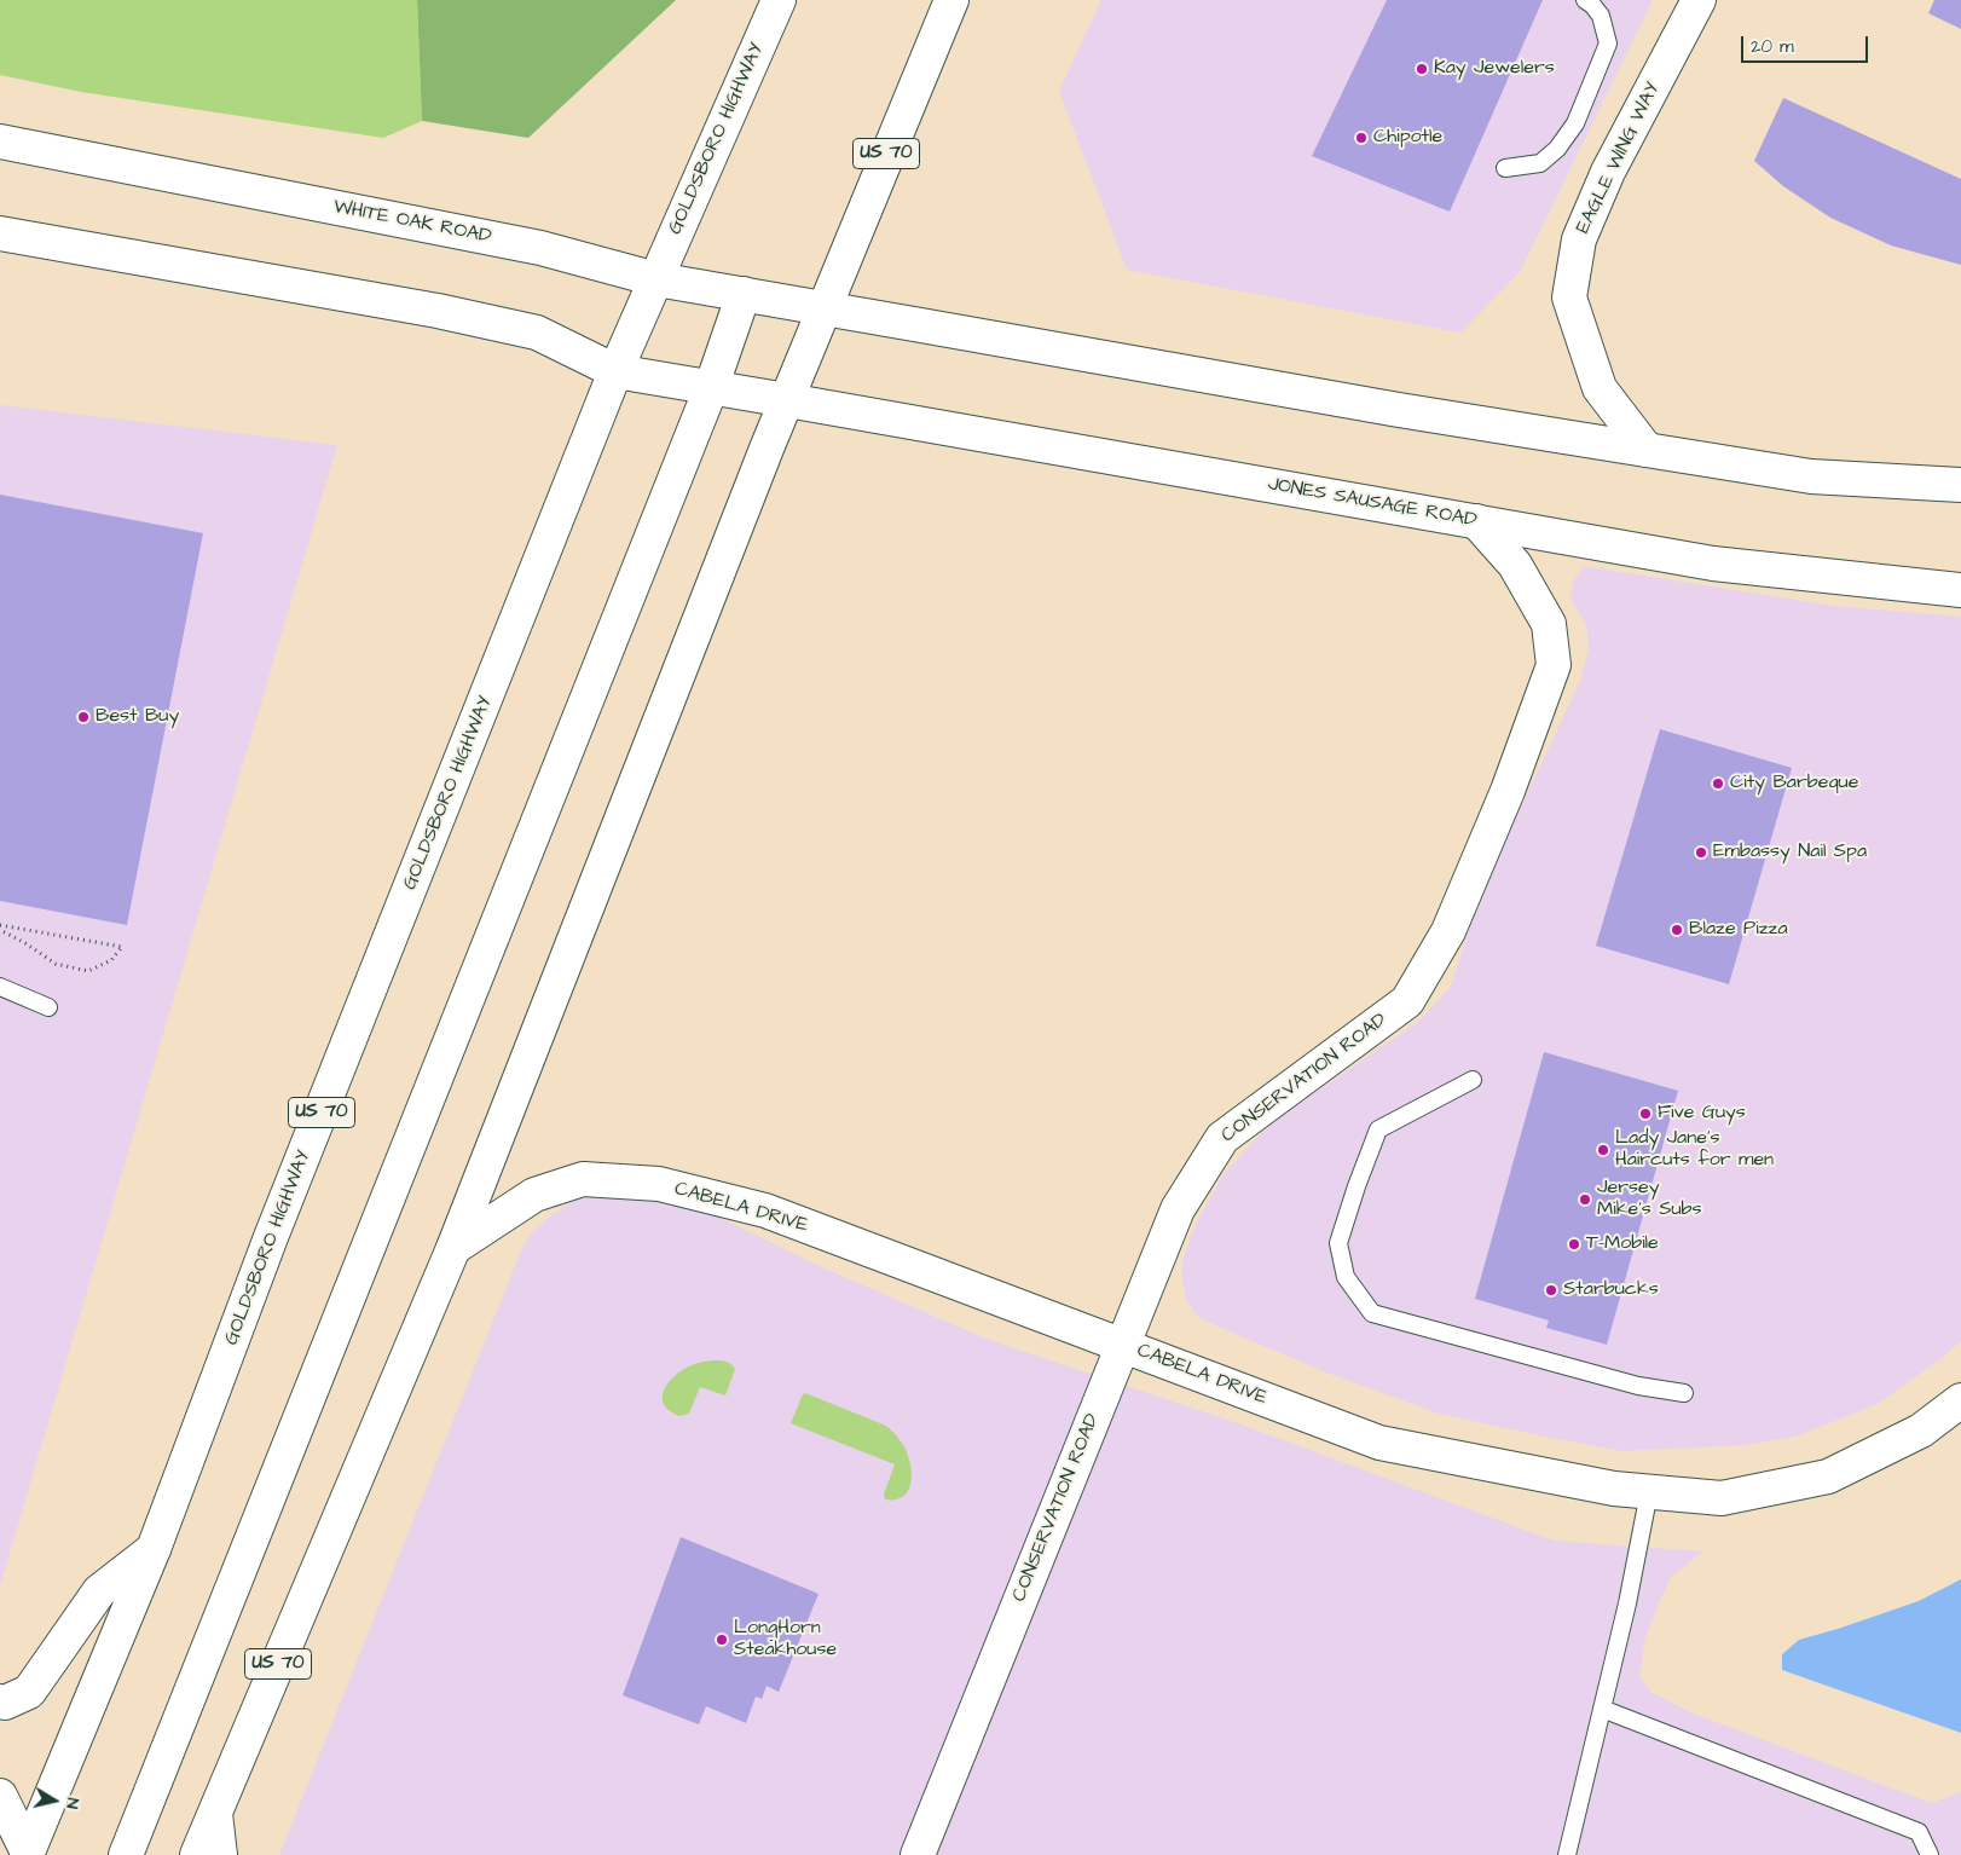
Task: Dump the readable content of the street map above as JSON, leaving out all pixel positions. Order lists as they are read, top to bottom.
{
  "streets": {
    "main road": [
      "GOLDSBORO HIGHWAY",
      "US 70",
      "EAGLE WING WAY",
      "WHITE OAK ROAD",
      "JONES SAUSAGE ROAD",
      "CONSERVATION ROAD",
      "CABELA DRIVE"
    ]
  },
  "crossings": [
    ["GOLDSBORO HIGHWAY", "US 70"],
    ["GOLDSBORO HIGHWAY", "WHITE OAK ROAD"],
    ["US 70", "WHITE OAK ROAD"],
    ["US 70", "JONES SAUSAGE ROAD"],
    ["US 70", "CABELA DRIVE"],
    ["JONES SAUSAGE ROAD", "CONSERVATION ROAD"],
    ["CONSERVATION ROAD", "CABELA DRIVE"]
  ],
  "places": [
    "Kay Jewelers",
    "Chipotle",
    "Best Buy",
    "City Barbeque",
    "Embassy Nail Spa",
    "Blaze Pizza",
    "Five Guys",
    "Lady Jane's Haircuts for men",
    "Jersey Mike's Subs",
    "T-Mobile",
    "Starbucks",
    "LongHorn Steakhouse"
  ],
  "scale_bar": "20 m",
  "north": "right"
}
